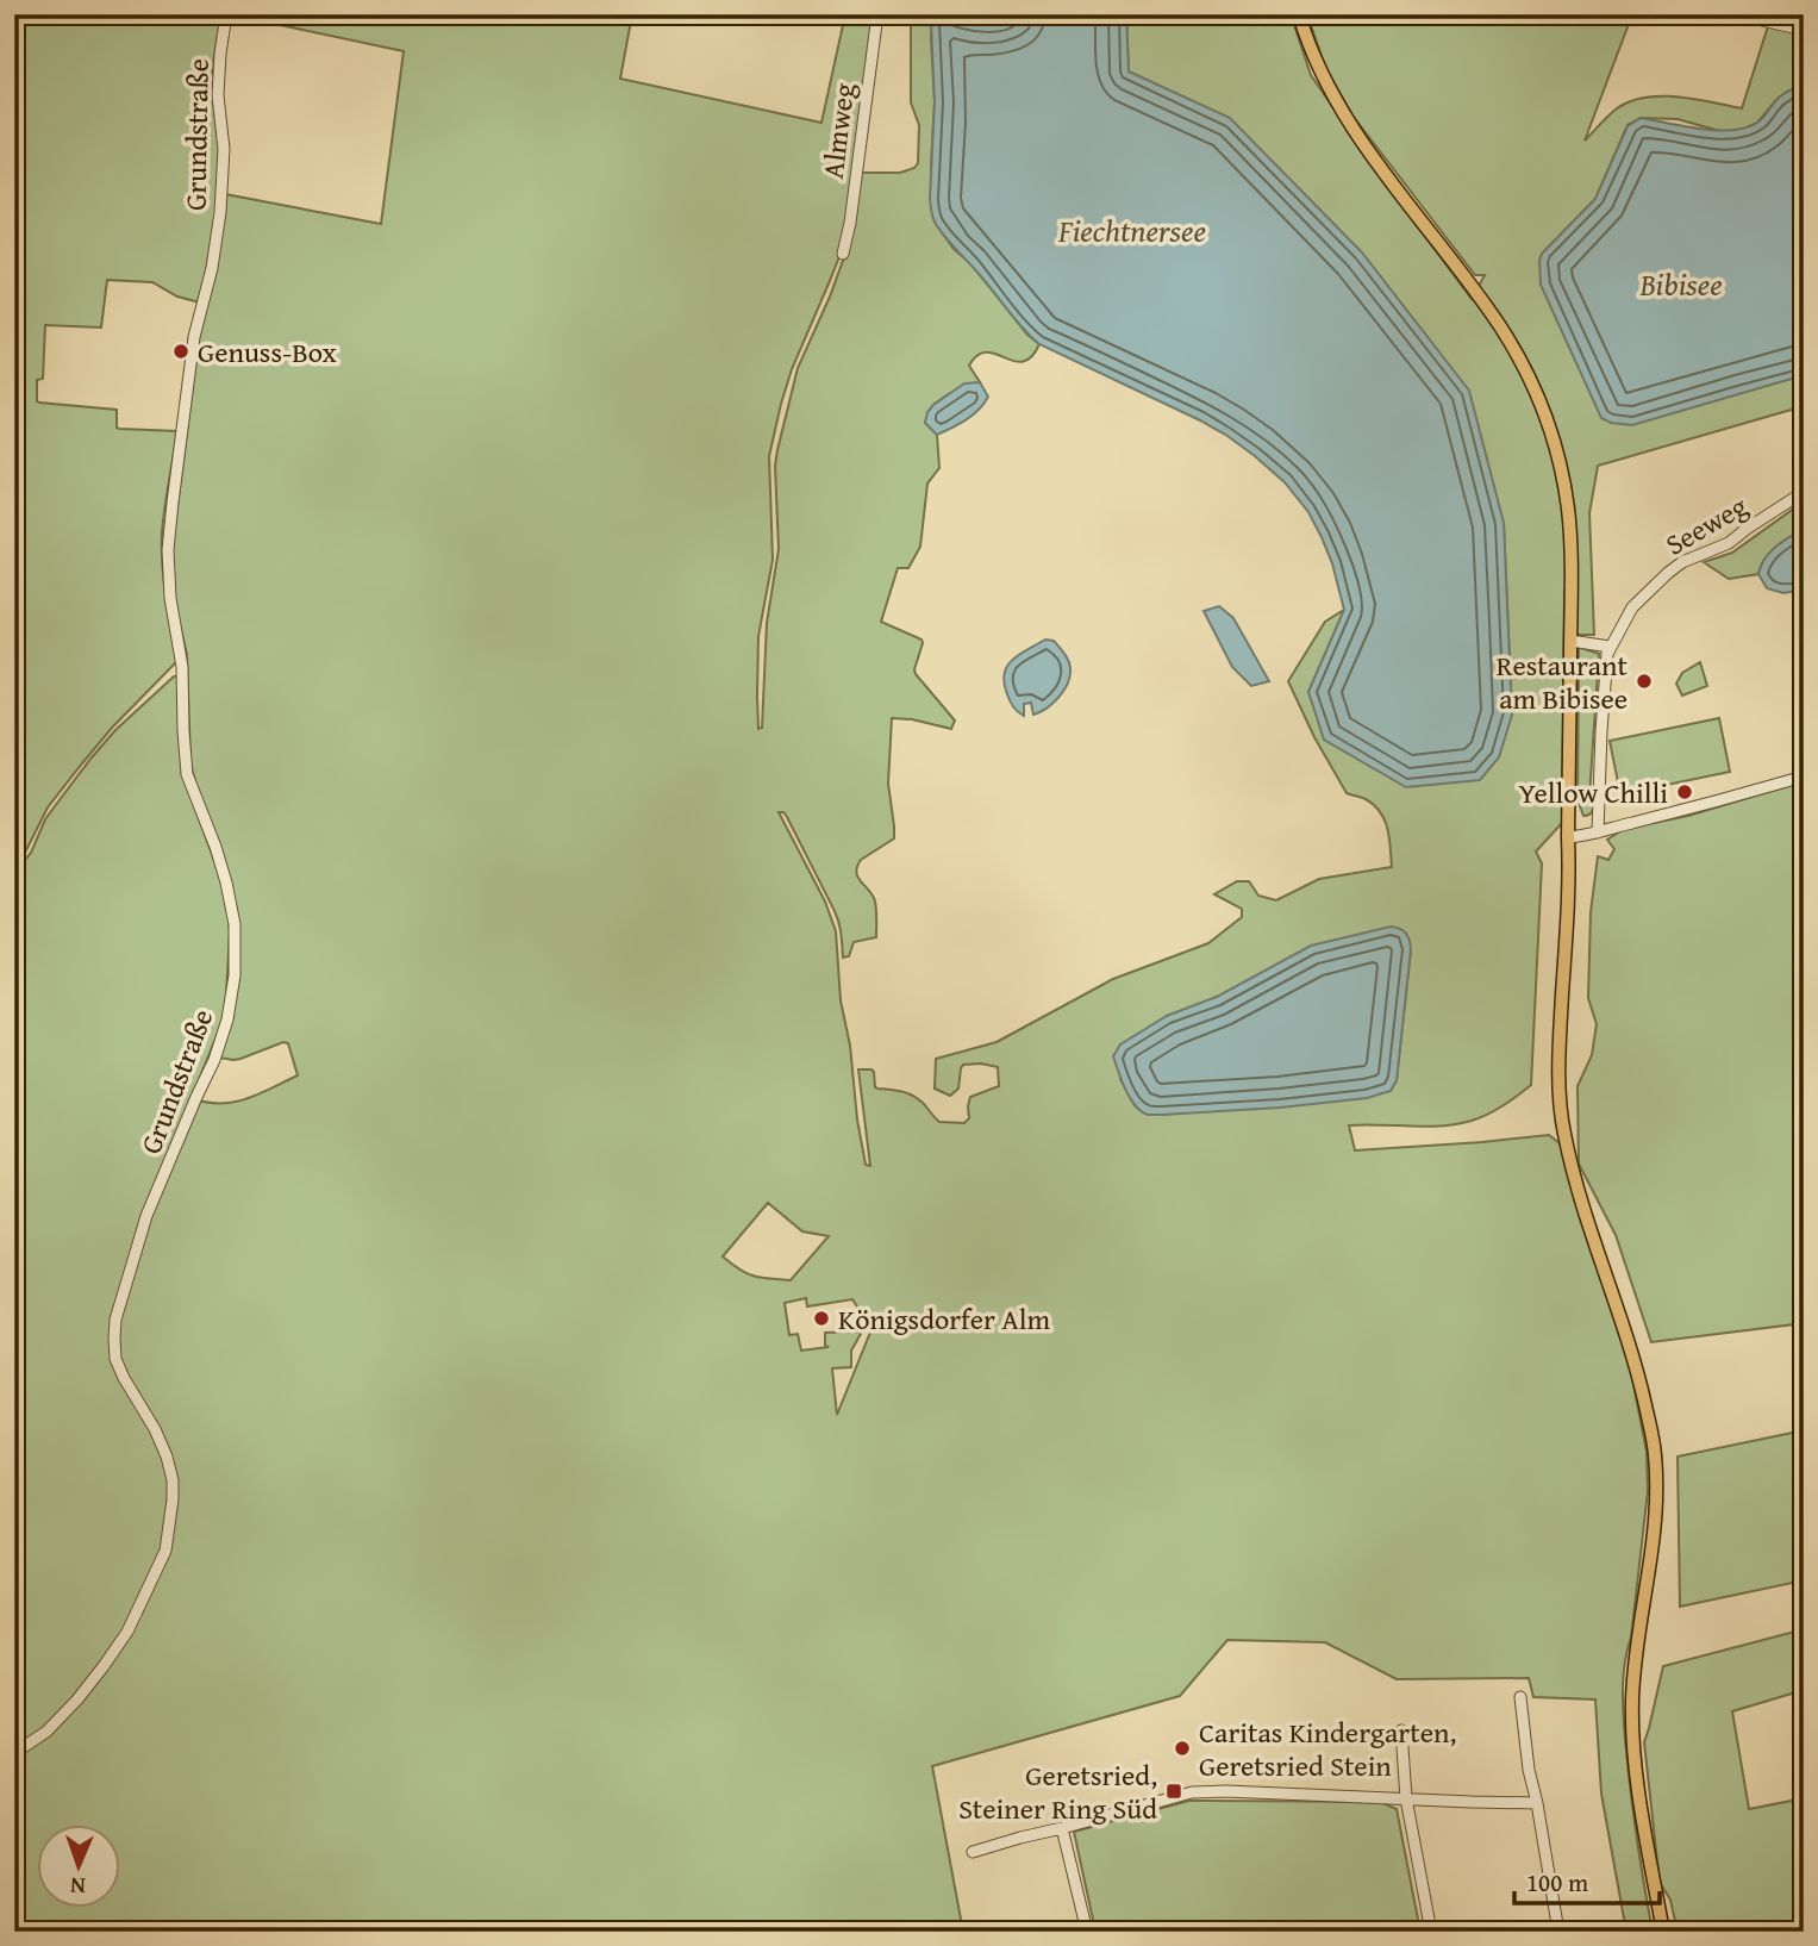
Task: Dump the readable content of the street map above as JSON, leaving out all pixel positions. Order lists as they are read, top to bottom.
{
  "streets": {
    "street": ["Almweg", "Grundstraße", "Seeweg"]
  },
  "water": ["Fiechtnersee", "Bibisee"],
  "places": {
    "other": [
      "Genuss-Box",
      "Restaurant am Bibisee",
      "Yellow Chilli",
      "Königsdorfer Alm",
      "Caritas Kindergarten, Geretsried Stein"
    ],
    "transit": ["Geretsried, Steiner Ring Süd"]
  },
  "scale_bar": "100 m",
  "north": "bottom"
}
